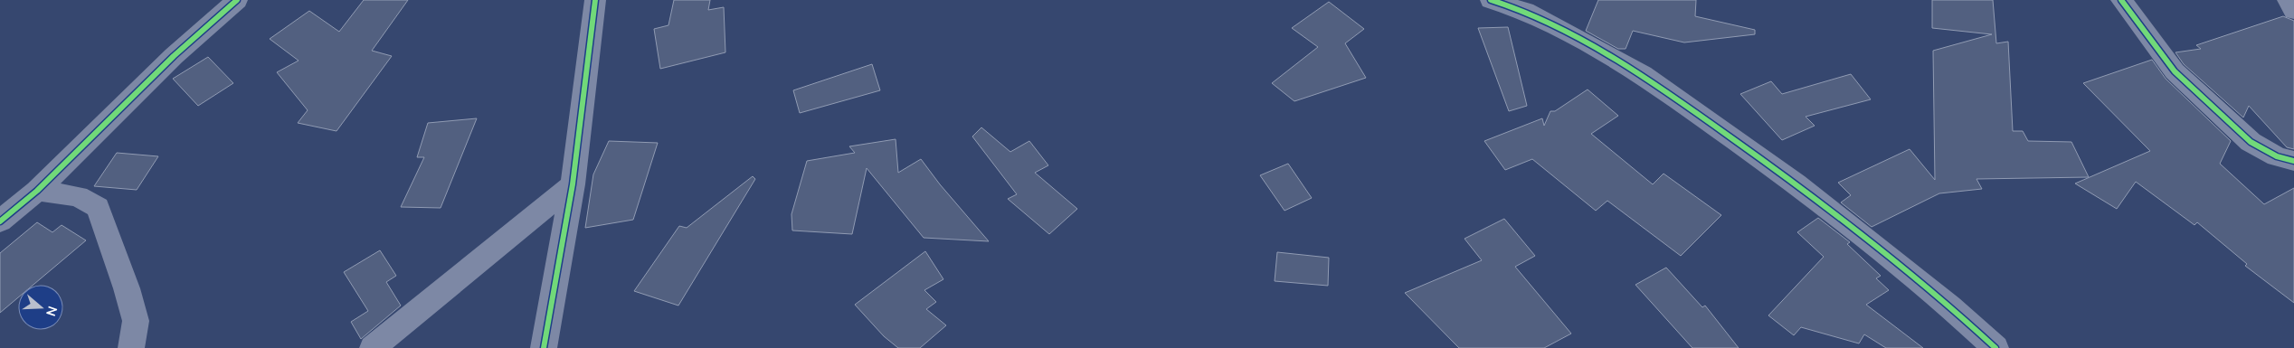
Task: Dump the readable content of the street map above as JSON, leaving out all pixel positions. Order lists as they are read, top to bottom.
{
  "north": "right"
}
